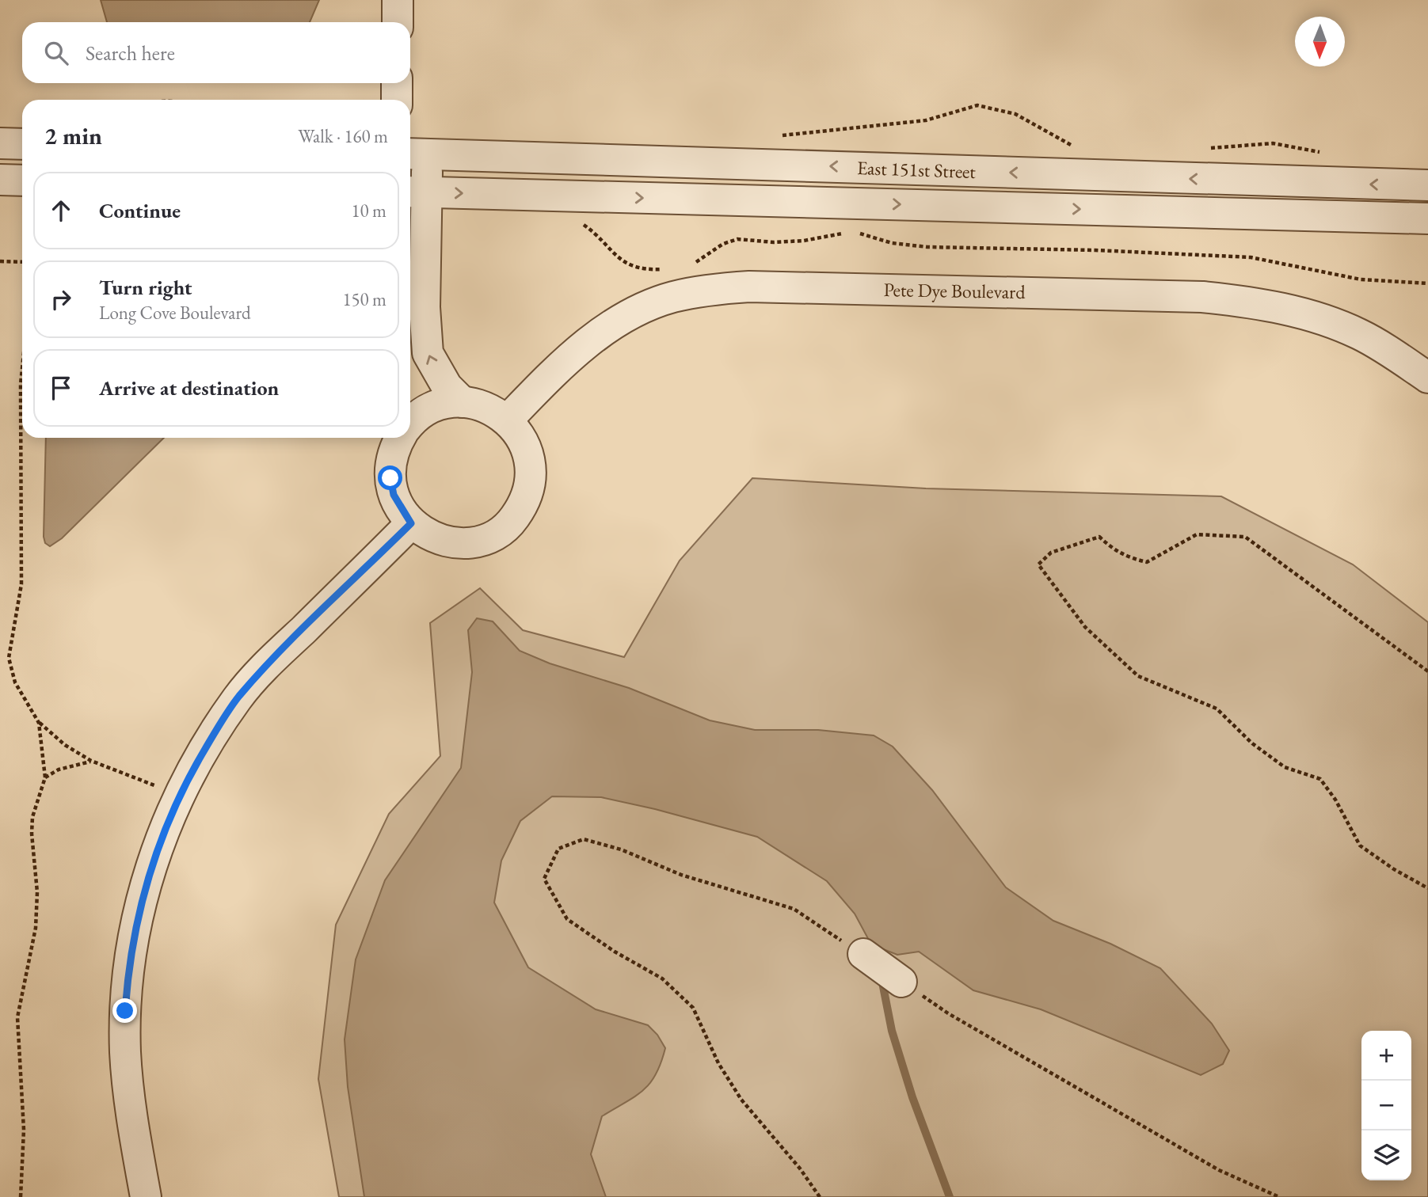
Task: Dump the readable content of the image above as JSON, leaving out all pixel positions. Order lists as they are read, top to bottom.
{
  "streets": {
    "street": ["East 151st Street", "Pete Dye Boulevard"]
  },
  "north": "bottom",
  "page": {
    "search": "Search here",
    "heading": ["2 min", "Walk · 160 m"],
    "list": [
      ["Continue", "10 m"],
      ["Turn right", "Long Cove Boulevard", "150 m"],
      "Arrive at destination"
    ],
    "map_buttons": ["+", "−"]
  }
}
